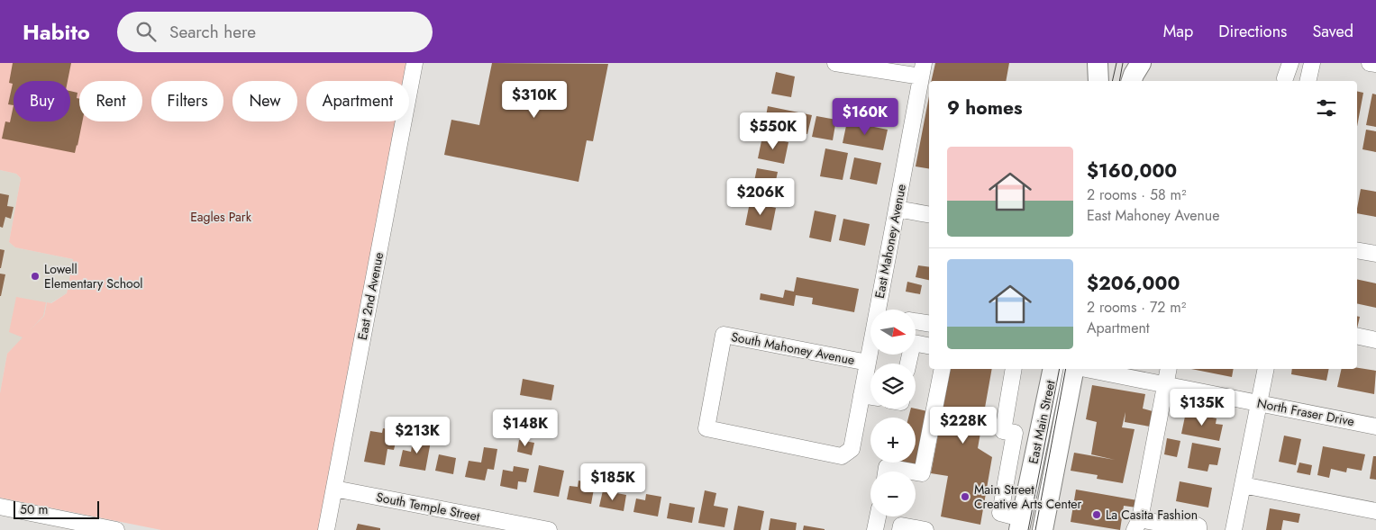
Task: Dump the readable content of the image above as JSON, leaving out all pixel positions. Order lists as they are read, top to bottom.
{
  "streets": {
    "main road": ["East Main Street"],
    "street": [
      "East Mahoney Avenue",
      "East 2nd Avenue",
      "South Mahoney Avenue",
      "North Fraser Drive",
      "South Temple Street"
    ]
  },
  "crossings": [
    ["East Mahoney Avenue", "South Mahoney Avenue"],
    ["East 2nd Avenue", "South Temple Street"]
  ],
  "parks": ["Eagles Park"],
  "places": ["Lowell Elementary School", "Main Street Creative Arts Center", "La Casita Fashion"],
  "scale_bar": "50 m",
  "north": "right",
  "page": {
    "header": "Habito",
    "search": "Search here",
    "nav": ["Map", "Directions", "Saved"],
    "price": [
      "$310K",
      "$160K",
      "$550K",
      "$206K",
      "$135K",
      "$228K",
      "$148K",
      "$213K",
      "$185K"
    ],
    "chip": [
      "Buy",
      "Rent",
      "Filters",
      "New",
      "Apartment"
    ],
    "heading": "9 homes",
    "list": [
      {
        "name": "$160,000",
        "note": "2 rooms · 58 m² · East Mahoney Avenue"
      },
      {
        "name": "$206,000",
        "note": "2 rooms · 72 m² · Apartment"
      }
    ],
    "map_buttons": ["+", "−"],
    "scale": "50 m"
  }
}
